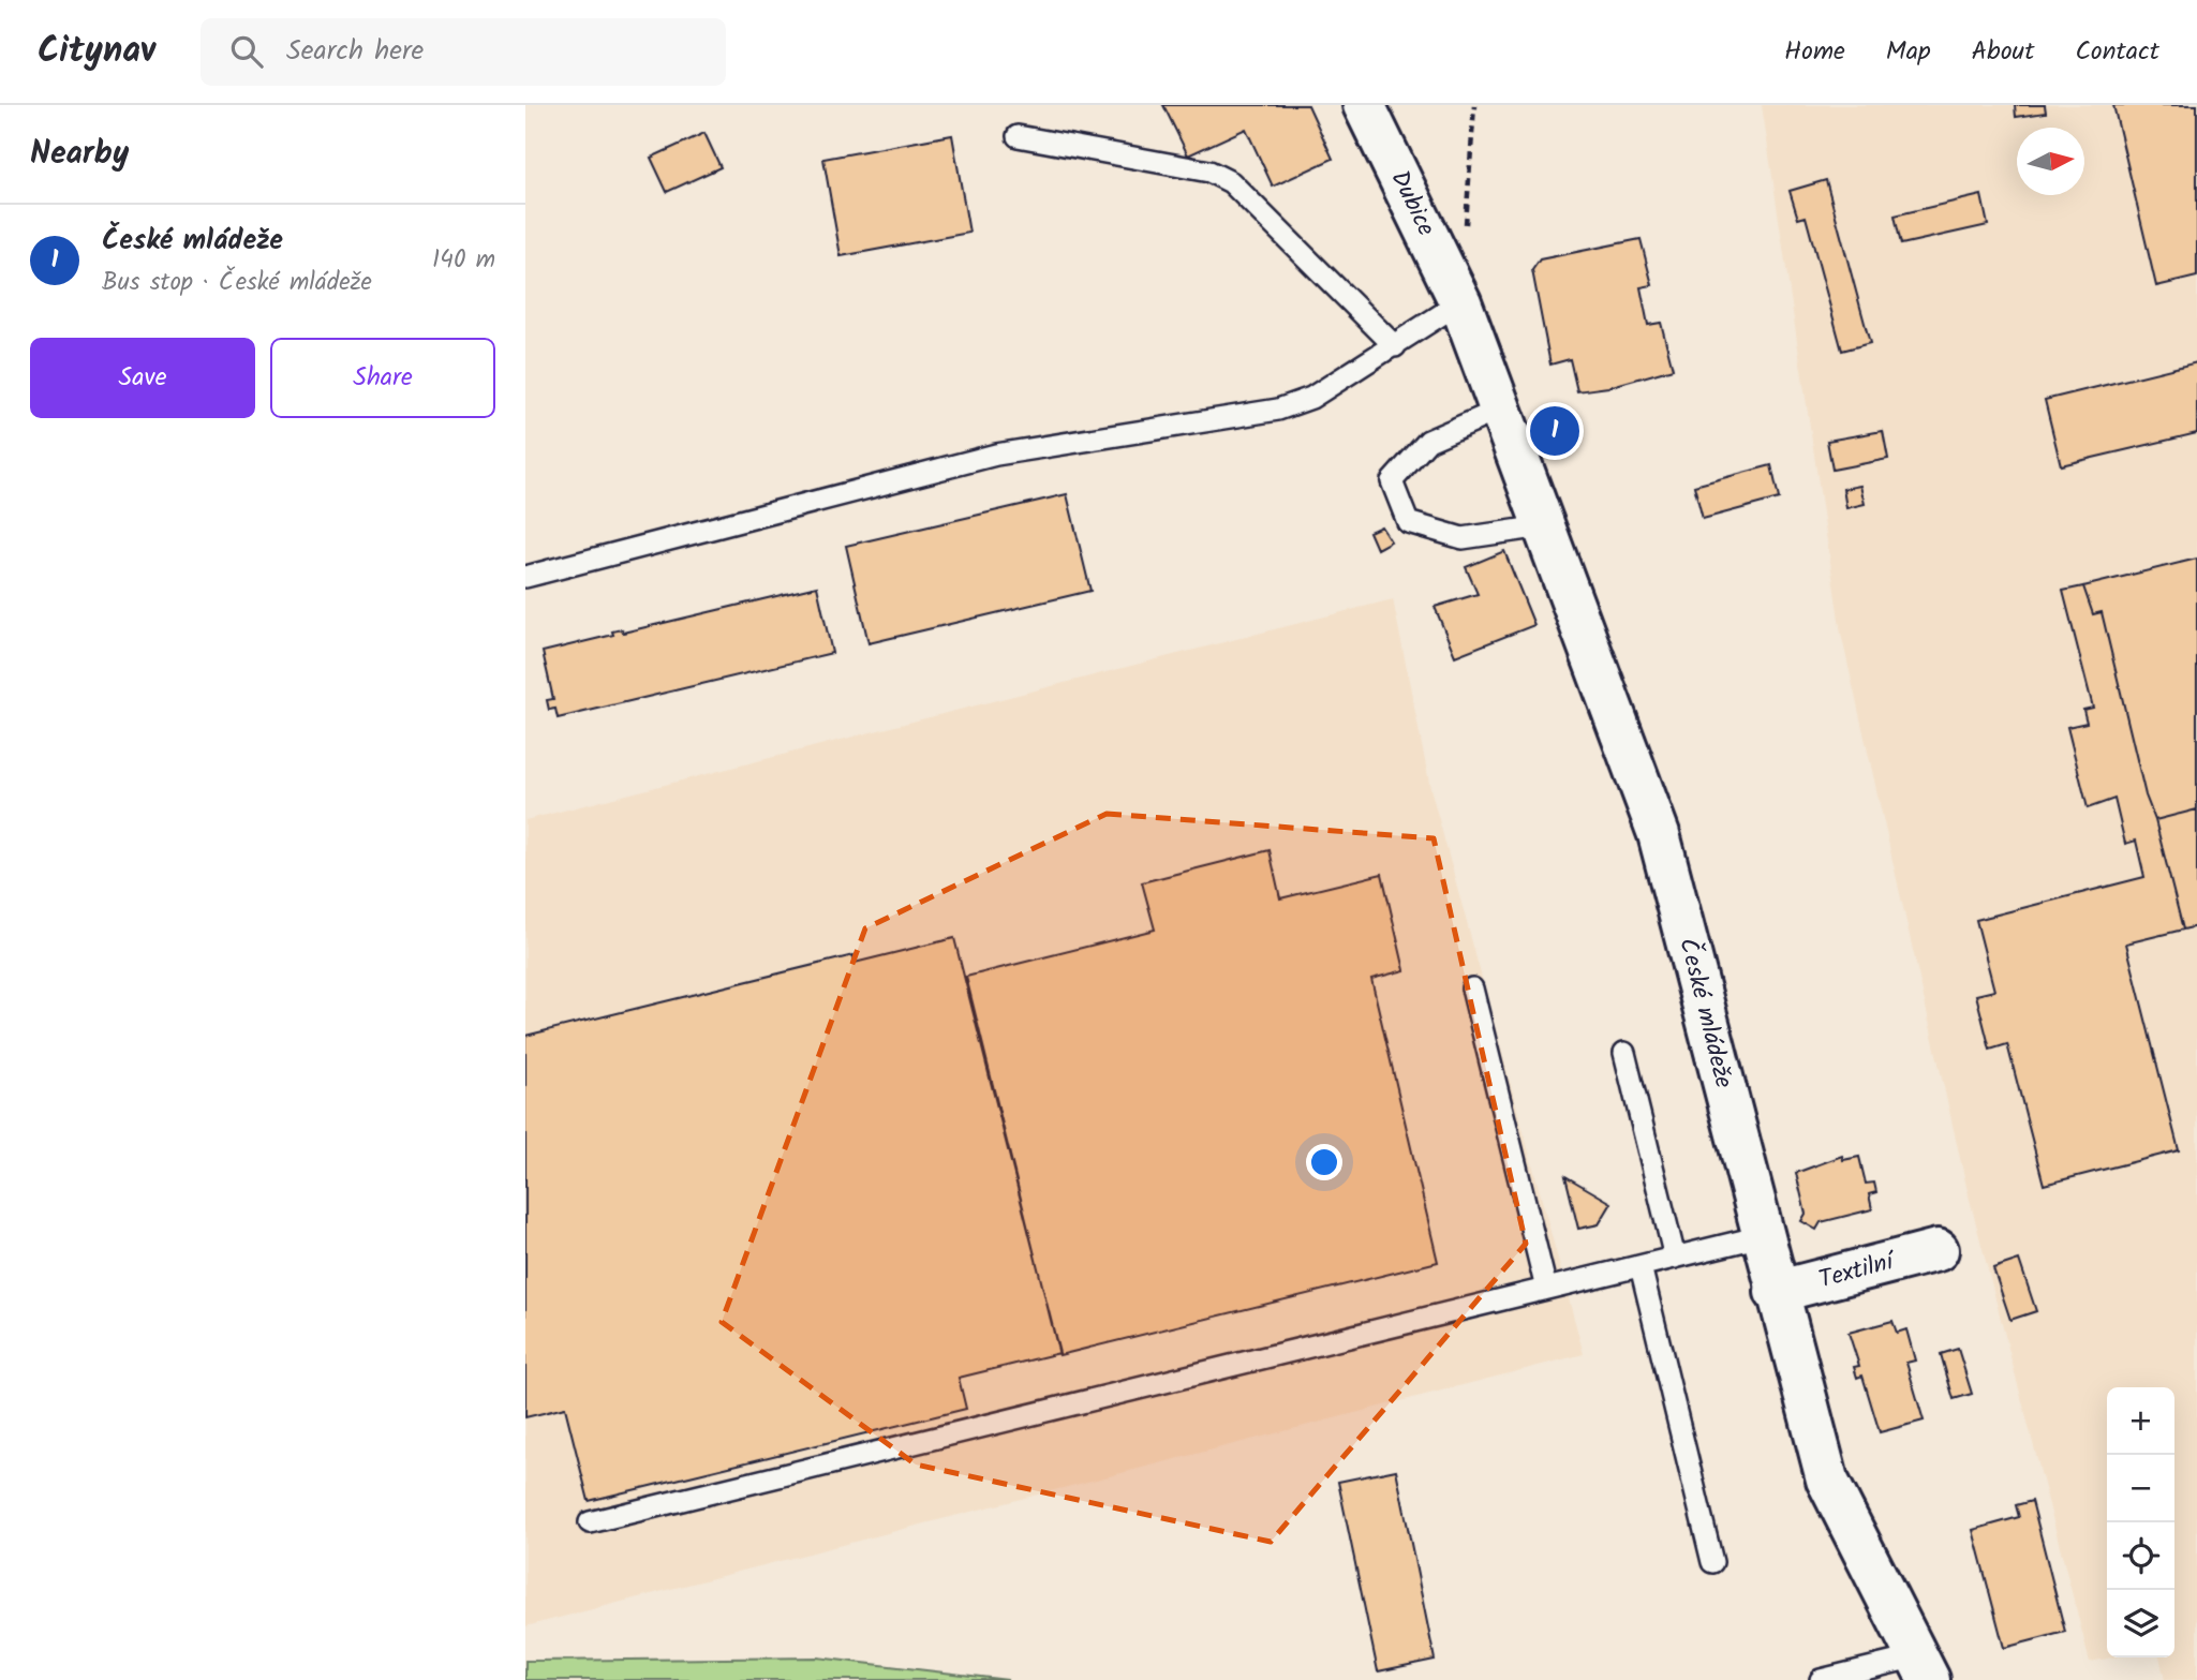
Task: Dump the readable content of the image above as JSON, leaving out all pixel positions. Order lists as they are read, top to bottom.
{
  "streets": {
    "street": ["Dubice", "České mládeže", "Textilní"]
  },
  "crossings": [
    ["Dubice", "České mládeže"],
    ["České mládeže", "Textilní"]
  ],
  "north": "right",
  "page": {
    "header": "Citynav",
    "search": "Search here",
    "nav": [
      "Home",
      "Map",
      "About",
      "Contact"
    ],
    "heading": "Nearby",
    "list": [
      {
        "mark": "1",
        "name": "České mládeže",
        "note": "Bus stop · České mládeže",
        "value": "140 m"
      }
    ],
    "buttons": ["Save", "Share"],
    "pins": "1",
    "map_buttons": ["+", "−"]
  }
}
